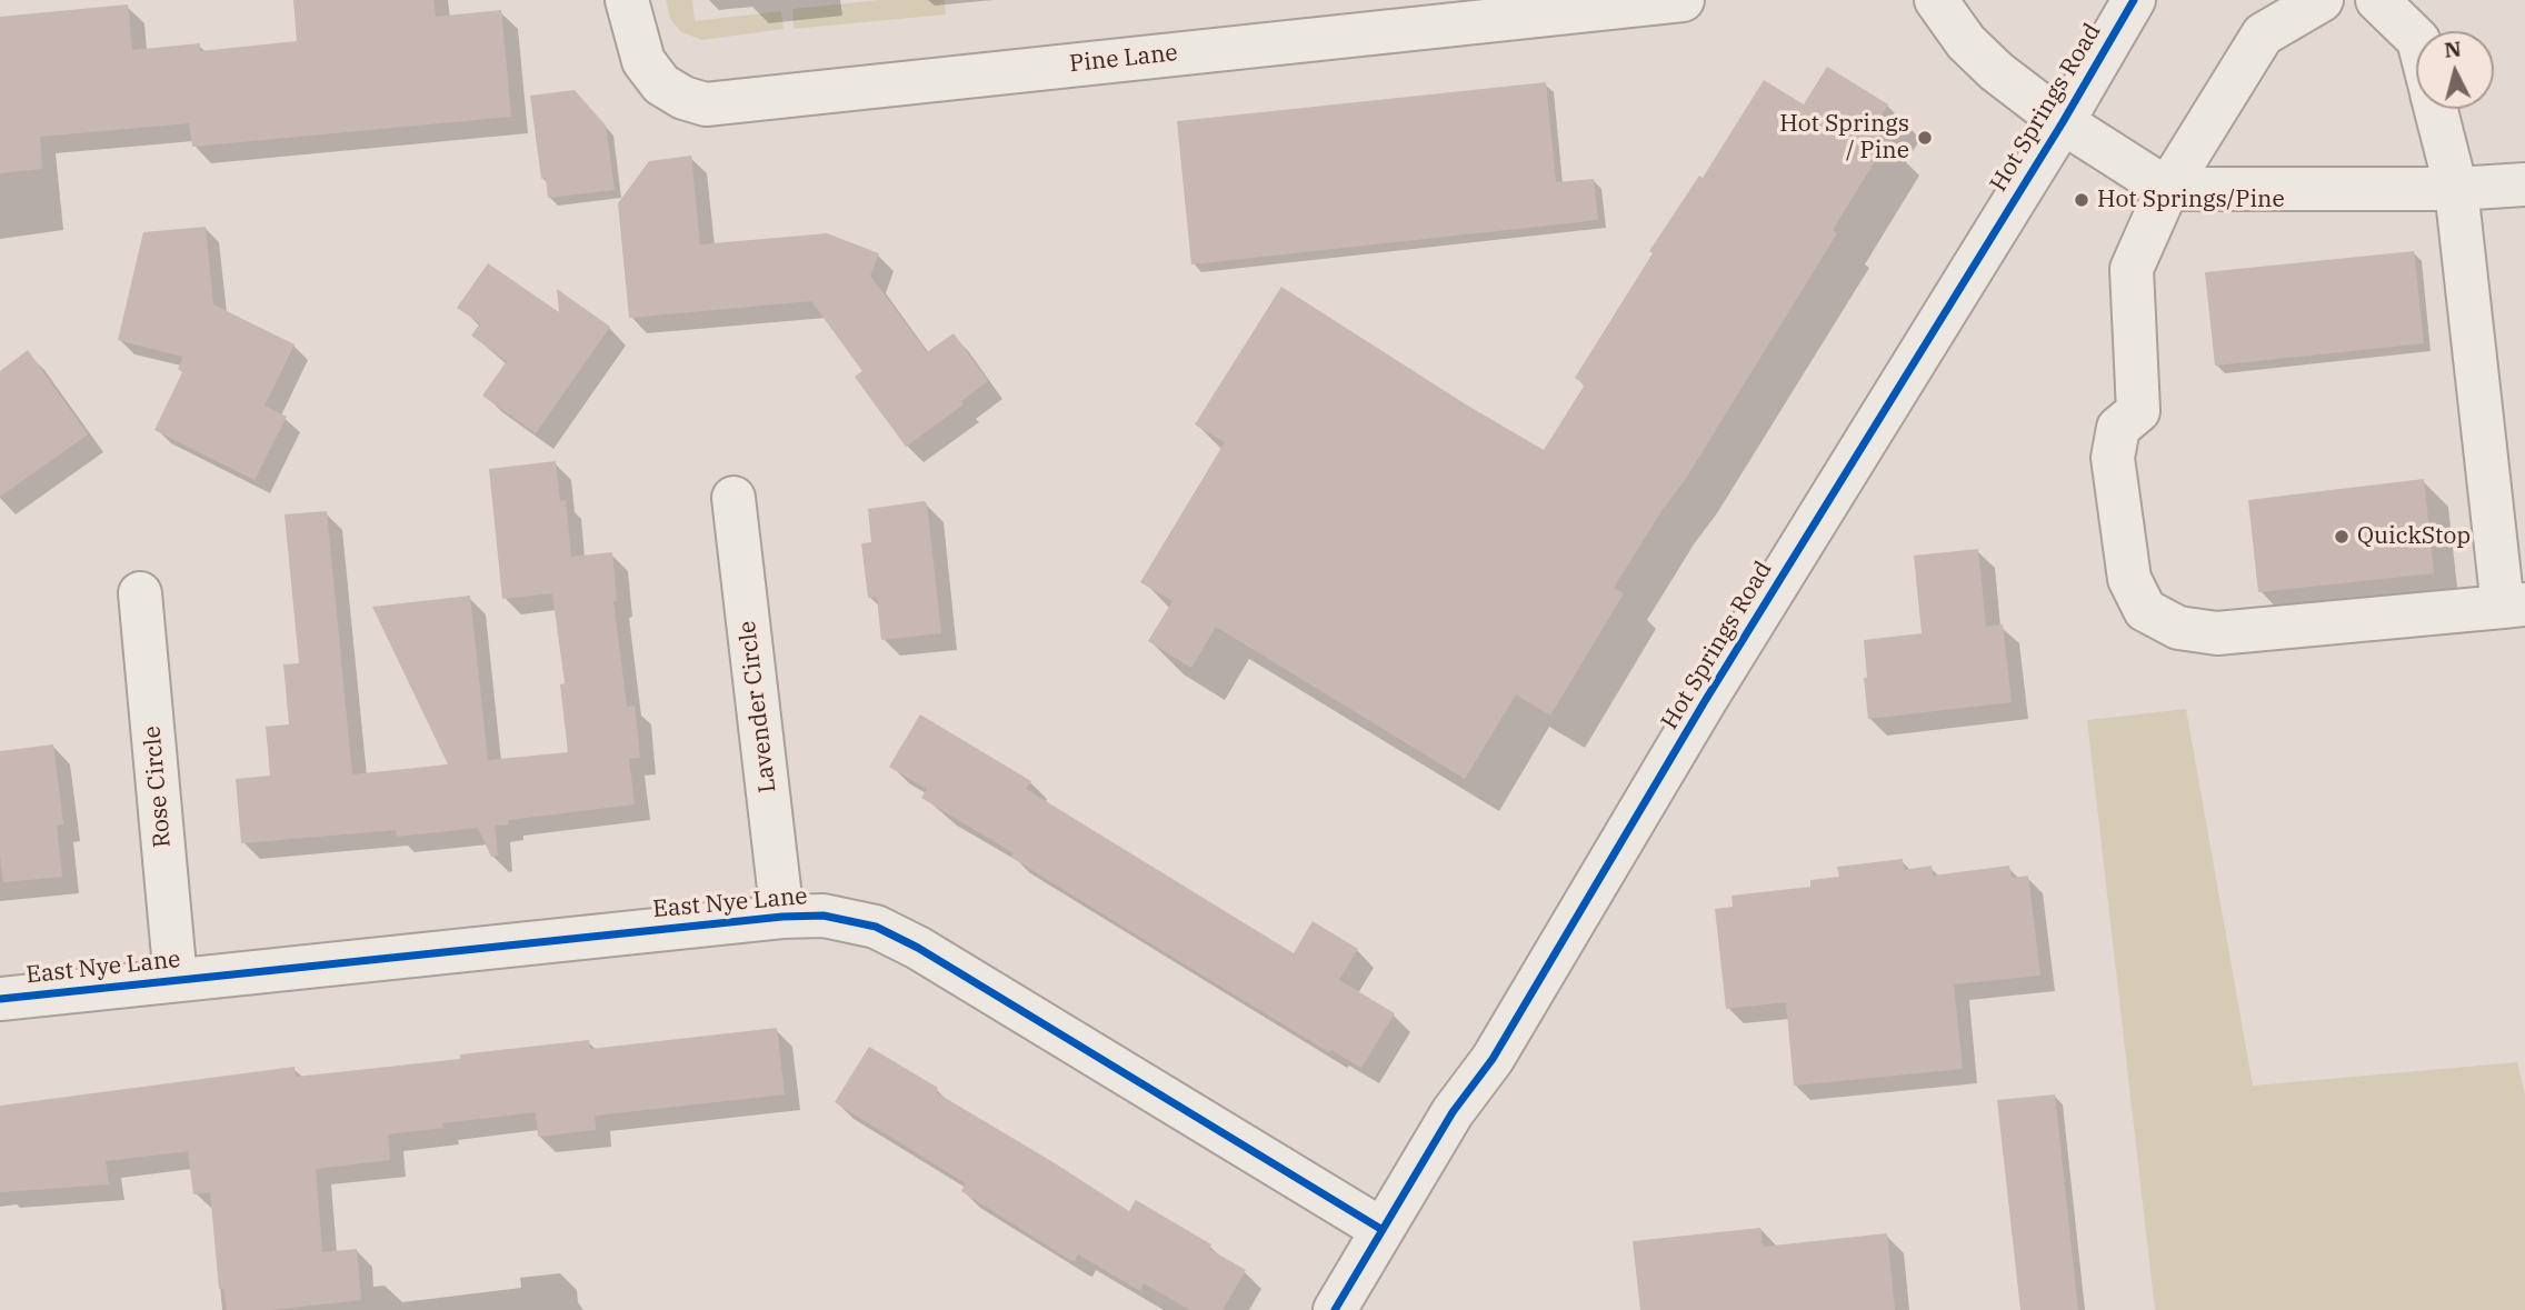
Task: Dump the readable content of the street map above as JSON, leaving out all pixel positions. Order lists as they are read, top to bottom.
{
  "streets": {
    "street": [
      "Pine Lane",
      "Hot Springs Road",
      "Lavender Circle",
      "Rose Circle",
      "East Nye Lane"
    ]
  },
  "crossings": [
    ["Hot Springs Road", "East Nye Lane"],
    ["Lavender Circle", "East Nye Lane"],
    ["Rose Circle", "East Nye Lane"]
  ],
  "places": ["Hot Springs / Pine", "Hot Springs/Pine", "QuickStop"],
  "north": "top"
}
